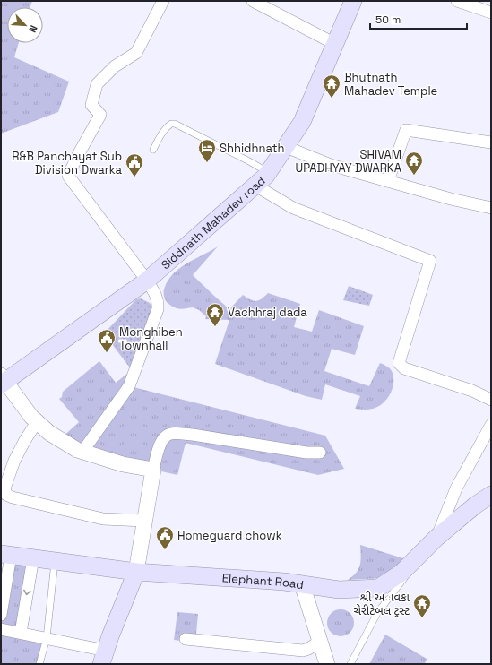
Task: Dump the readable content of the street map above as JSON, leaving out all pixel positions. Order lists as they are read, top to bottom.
{
  "streets": {
    "main road": ["Siddnath Mahadev road", "Elephant Road"]
  },
  "places": {
    "temple": [
      "Bhutnath Mahadev Temple",
      "SHIVAM UPADHYAY DWARKA",
      "Vachhraj dada",
      "શ્રી અાવકા ચેરીટેબલ ટ્રસ્ટ"
    ],
    "hotel": ["Shhidhnath"],
    "public building": ["R&B Panchayat Sub Division Dwarka", "Monghiben Townhall", "Homeguard chowk"]
  },
  "scale_bar": "50 m",
  "north": "bottom right"
}
